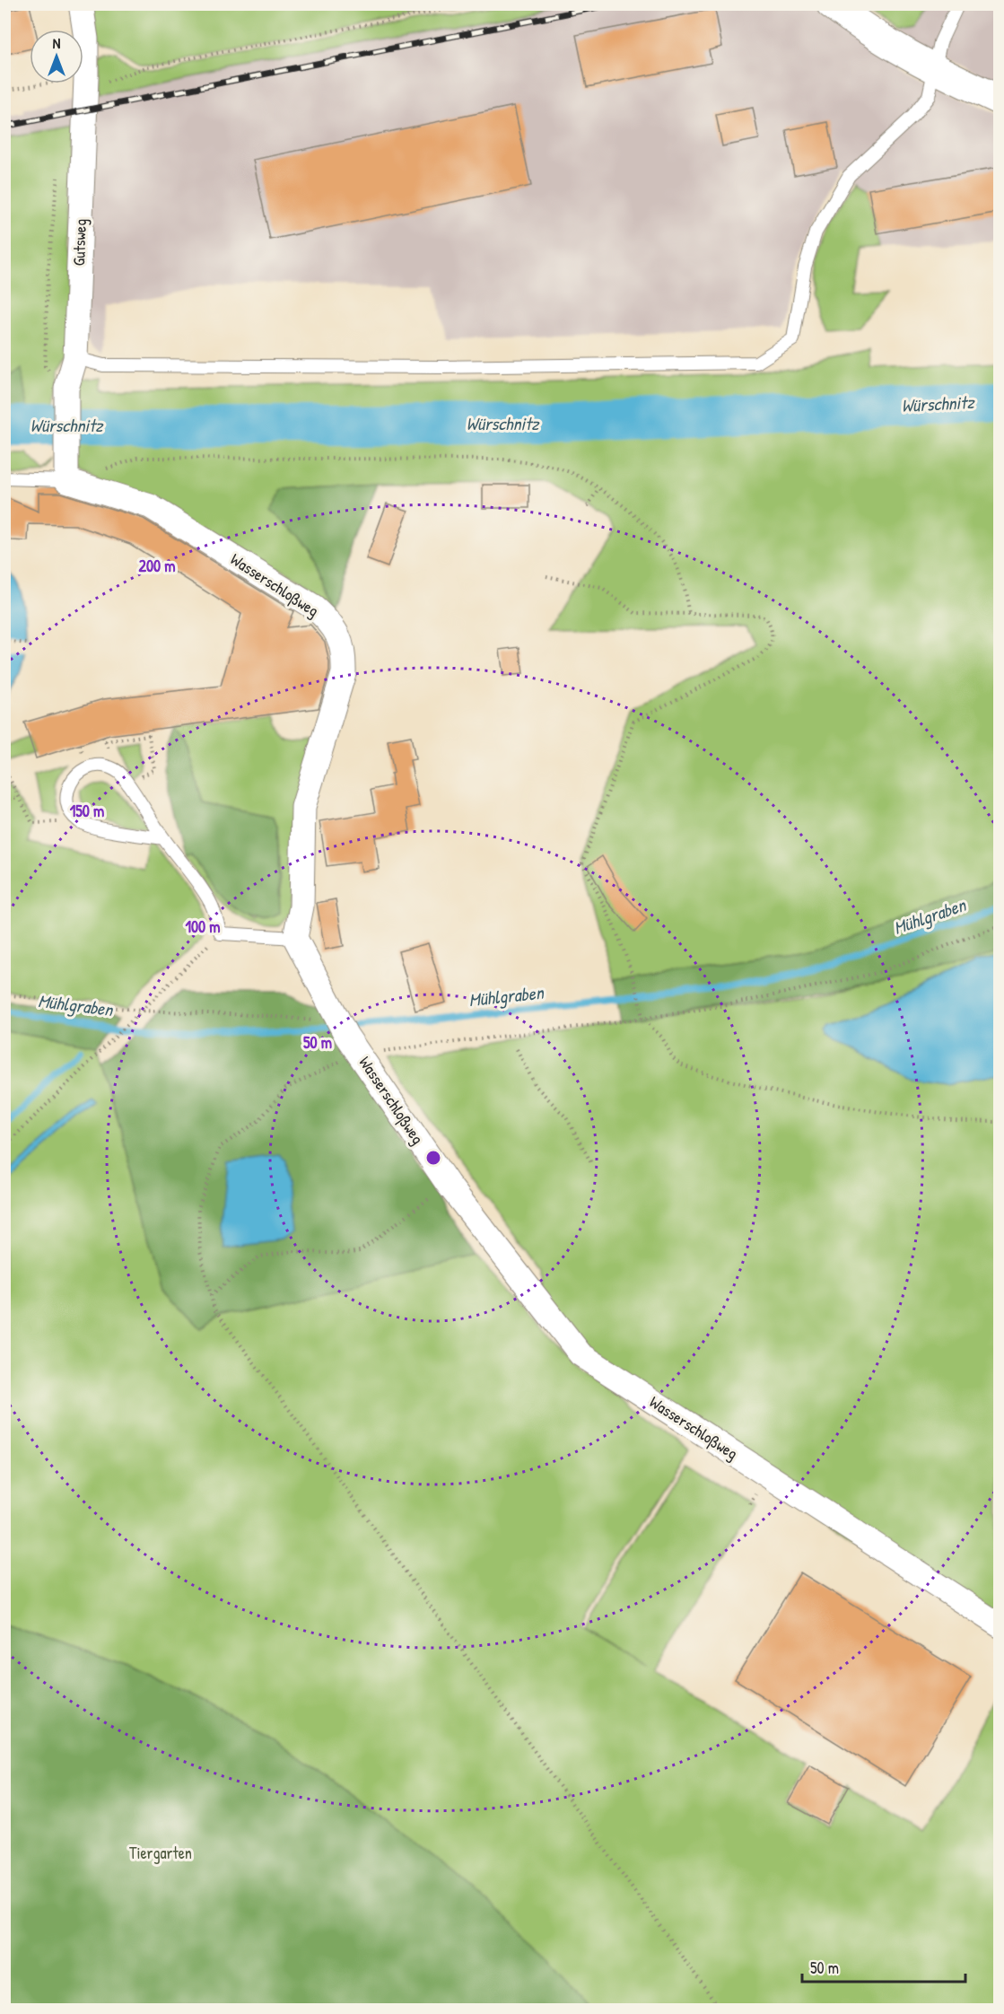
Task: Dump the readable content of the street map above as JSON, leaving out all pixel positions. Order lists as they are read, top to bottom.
{
  "streets": {
    "street": ["Gutsweg", "Wasserschloßweg"]
  },
  "crossings": [
    ["Gutsweg", "Wasserschloßweg"]
  ],
  "water": ["Würschnitz", "Mühlgraben"],
  "parks": ["Tiergarten"],
  "scale_bar": "50 m",
  "north": "top",
  "rings": [
    "200 m",
    "150 m",
    "100 m",
    "50 m"
  ]
}
